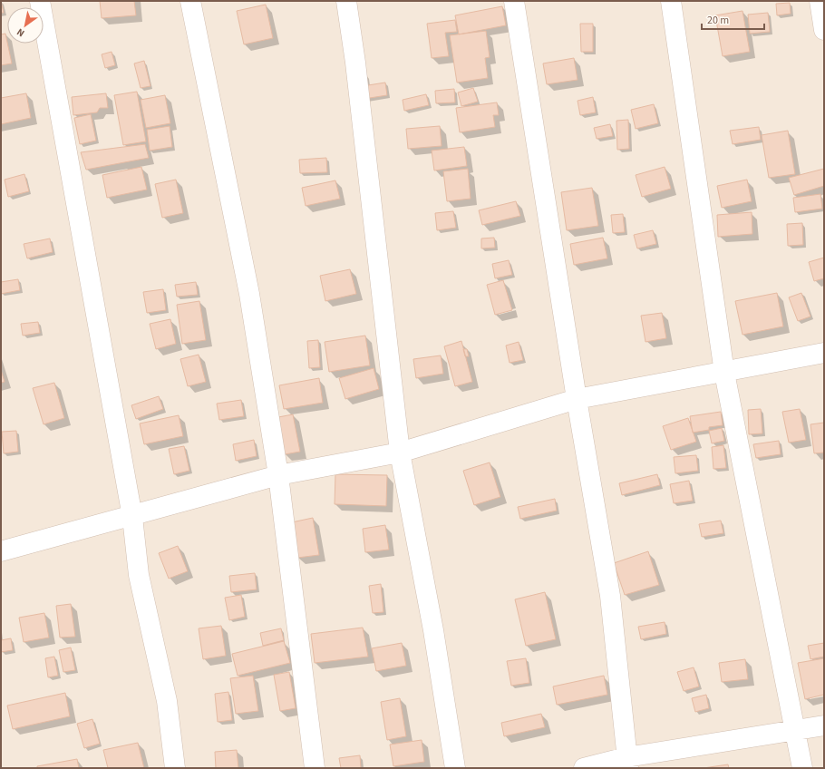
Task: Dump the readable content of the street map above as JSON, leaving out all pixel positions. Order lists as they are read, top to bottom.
{
  "scale_bar": "20 m",
  "north": "bottom left"
}
